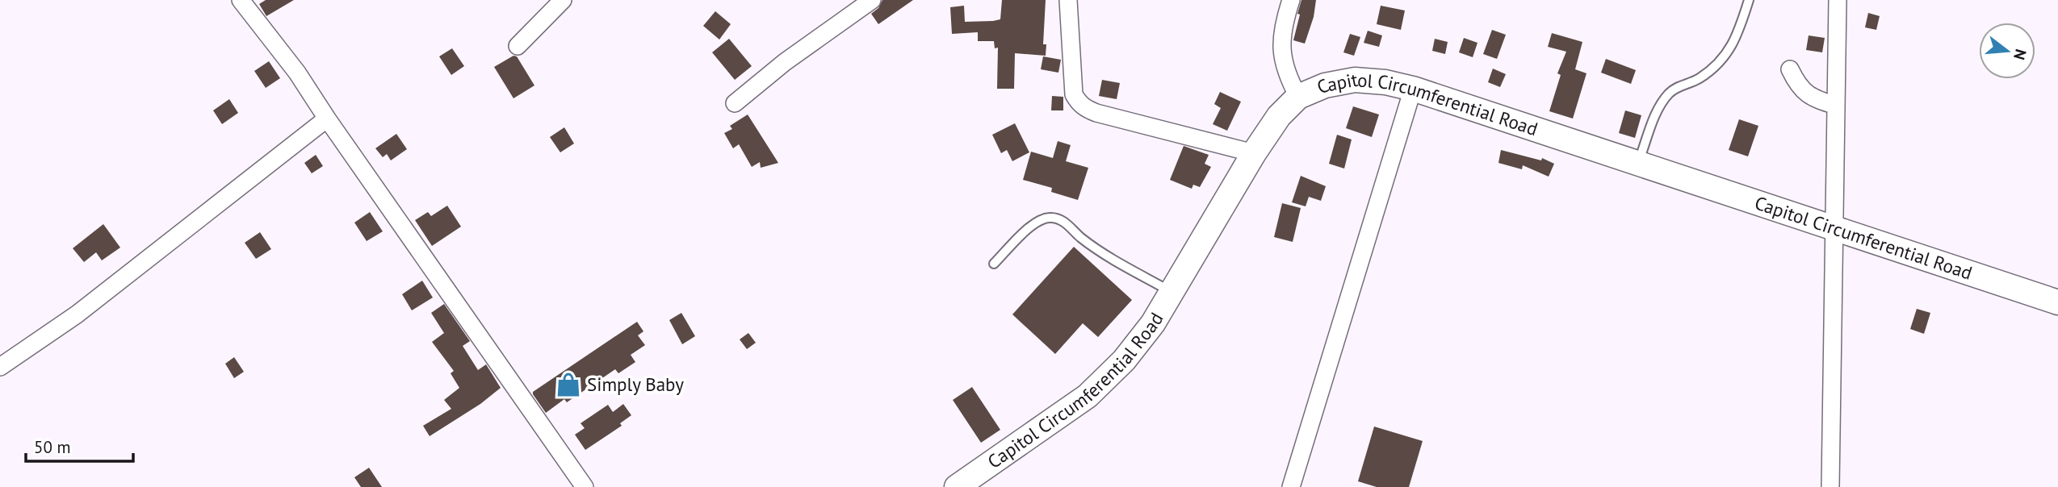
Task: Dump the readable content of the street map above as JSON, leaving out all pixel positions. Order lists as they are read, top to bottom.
{
  "streets": {
    "main road": ["Capitol Circumferential Road"]
  },
  "places": {
    "shop": ["Simply Baby"]
  },
  "scale_bar": "50 m",
  "north": "right"
}
